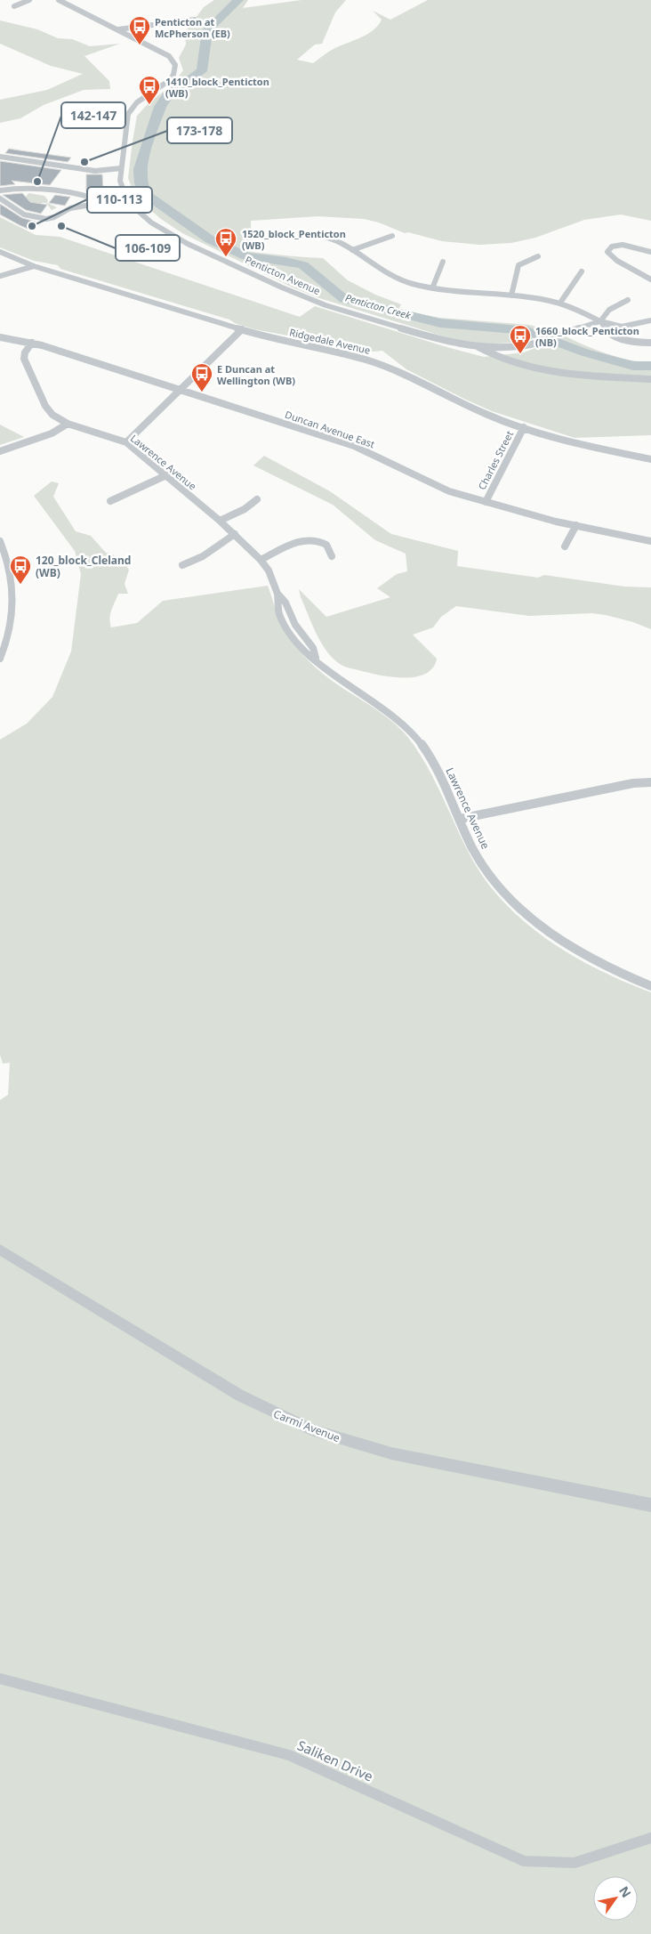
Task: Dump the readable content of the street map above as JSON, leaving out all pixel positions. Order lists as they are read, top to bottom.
{
  "streets": {
    "street": [
      "Penticton Avenue",
      "Ridgedale Avenue",
      "Duncan Avenue East",
      "Charles Street",
      "Lawrence Avenue",
      "Carmi Avenue",
      "Saliken Drive"
    ]
  },
  "crossings": [
    ["Ridgedale Avenue", "Charles Street"],
    ["Duncan Avenue East", "Charles Street"],
    ["Duncan Avenue East", "Lawrence Avenue"]
  ],
  "water": ["Penticton Creek"],
  "places": {
    "bus stop": [
      "Penticton at McPherson (EB)",
      "1410_block_Penticton (WB)",
      "1520_block_Penticton (WB)",
      "1660_block_Penticton (NB)",
      "E Duncan at Wellington (WB)",
      "120_block_Cleland (WB)"
    ],
    "other": [
      "173-178",
      "142-147",
      "110-113",
      "106-109"
    ]
  },
  "north": "top right"
}
